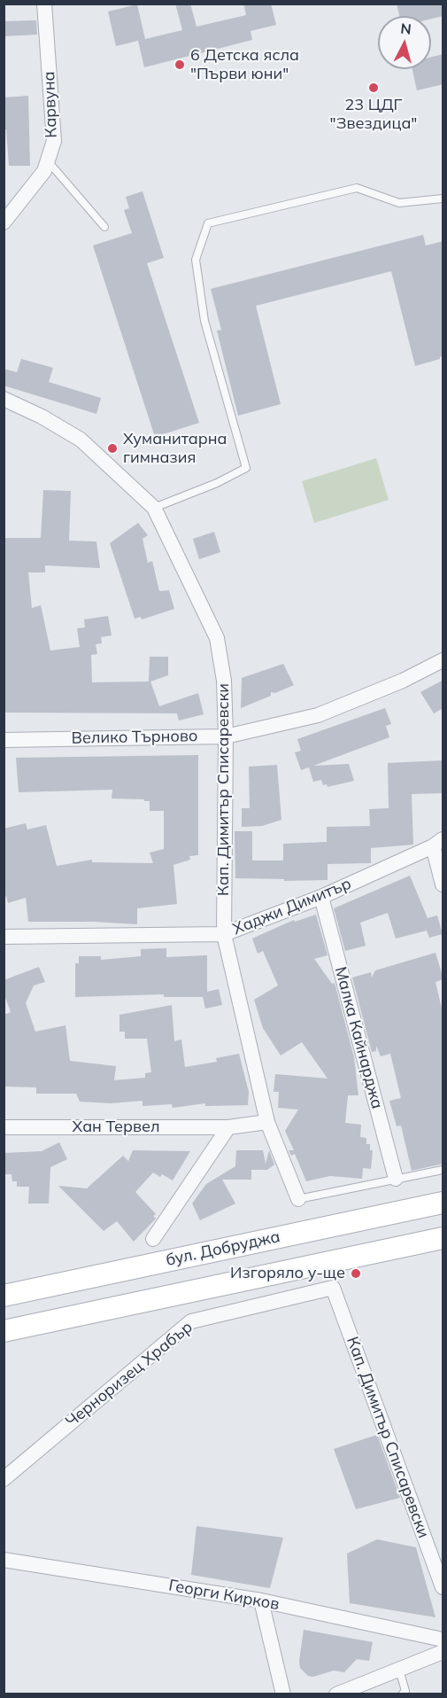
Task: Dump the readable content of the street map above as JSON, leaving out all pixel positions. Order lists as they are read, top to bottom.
{
  "streets": {
    "main road": ["бул. Добруджа"],
    "street": [
      "Карвуна",
      "Велико Търново",
      "Кап. Димитър Списаревски",
      "Хаджи Димитър",
      "Малка Кайнарджа",
      "Хан Тервел",
      "Черноризец Храбър",
      "Георги Кирков"
    ]
  },
  "crossings": [
    ["Велико Търново", "Кап. Димитър Списаревски"],
    ["Кап. Димитър Списаревски", "Хаджи Димитър"],
    ["Кап. Димитър Списаревски", "Хан Тервел"],
    ["Кап. Димитър Списаревски", "Черноризец Храбър"],
    ["Хаджи Димитър", "Малка Кайнарджа"]
  ],
  "places": [
    "6 Детска ясла \"Първи юни\"",
    "23 ЦДГ \"Звездица\"",
    "Хуманитарна гимназия",
    "Изгоряло у-ще"
  ],
  "north": "top"
}
